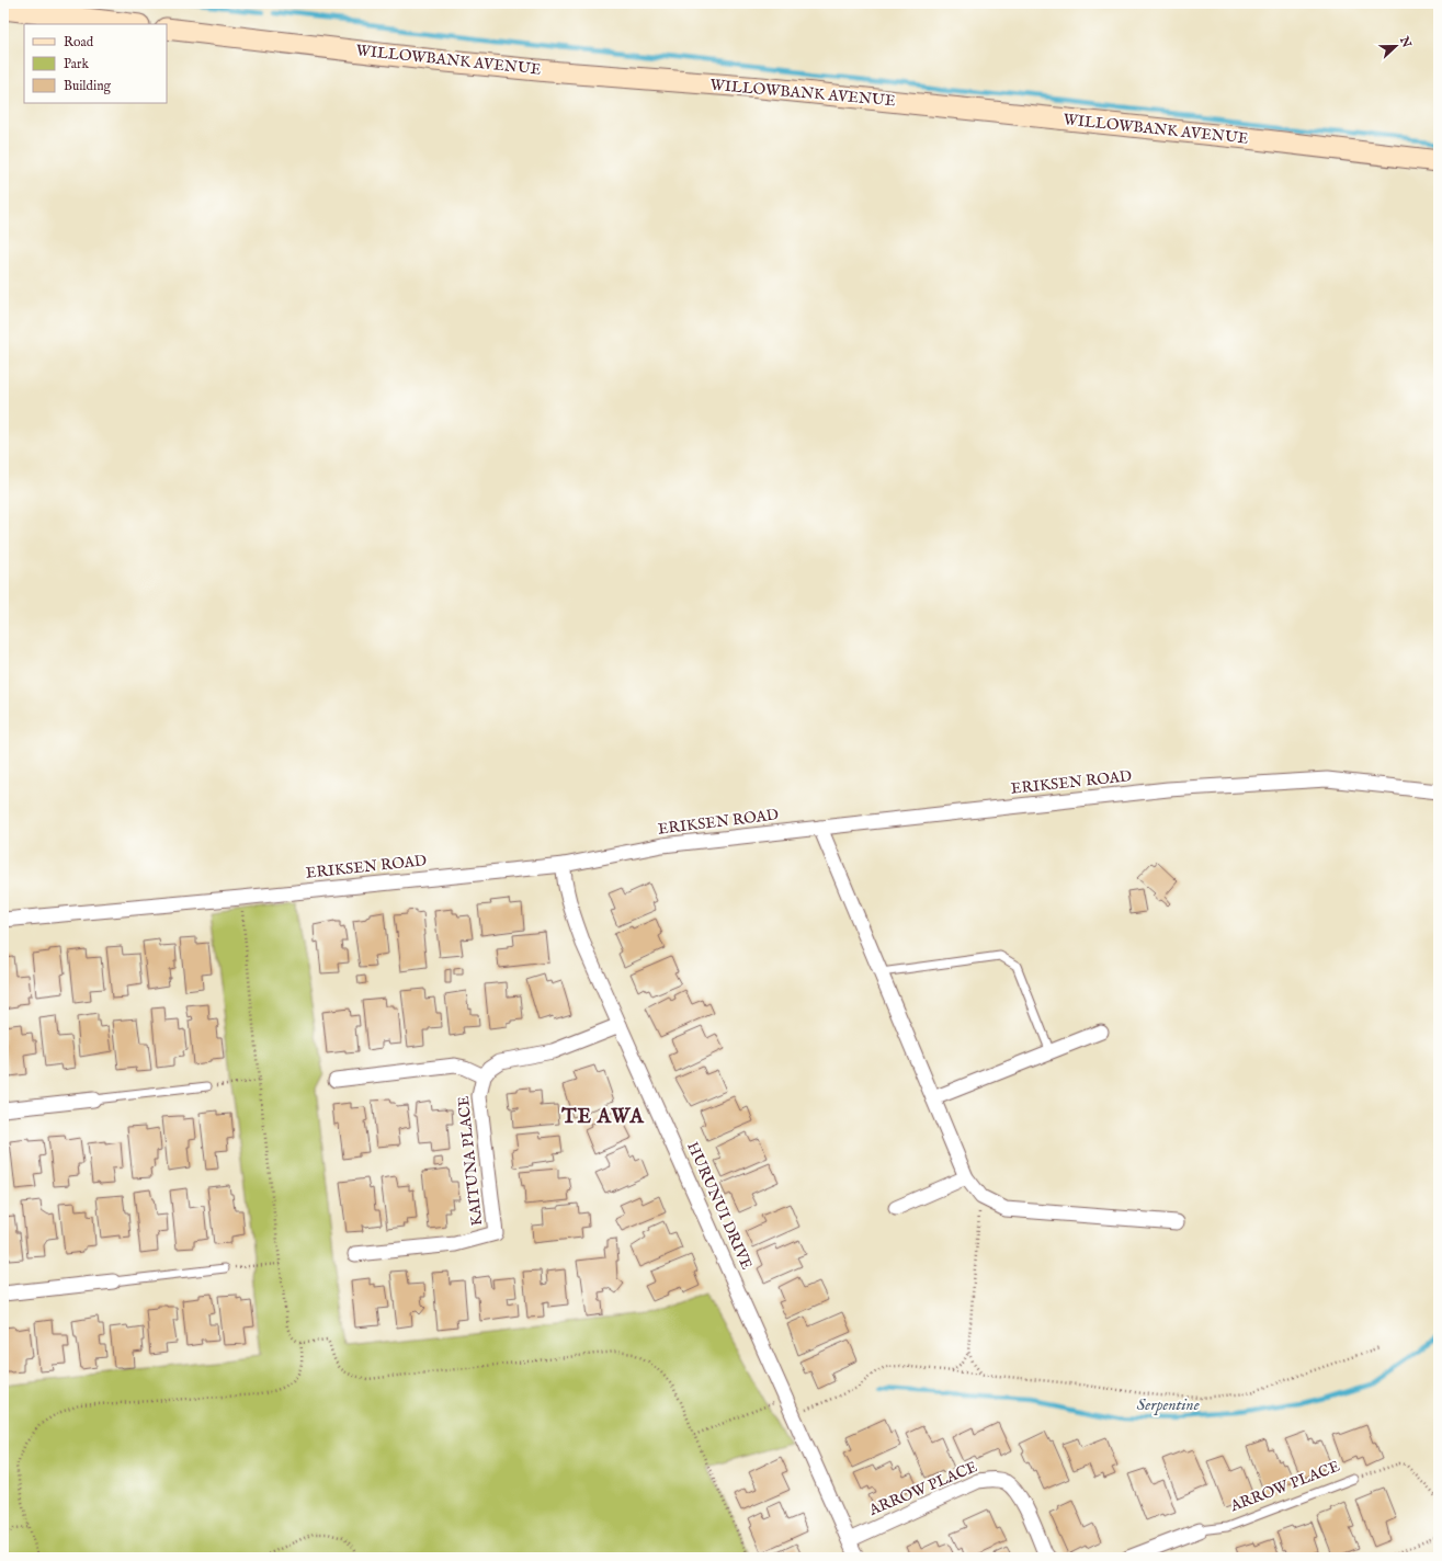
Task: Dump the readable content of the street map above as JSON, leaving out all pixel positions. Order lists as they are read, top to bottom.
{
  "streets": {
    "main road": ["WILLOWBANK AVENUE"],
    "street": [
      "ERIKSEN ROAD",
      "KAITUNA PLACE",
      "HURUNUI DRIVE",
      "ARROW PLACE"
    ]
  },
  "crossings": [
    ["ERIKSEN ROAD", "HURUNUI DRIVE"],
    ["KAITUNA PLACE", "HURUNUI DRIVE"],
    ["HURUNUI DRIVE", "ARROW PLACE"]
  ],
  "districts": ["TE AWA"],
  "water": ["Serpentine"],
  "legend": ["Road", "Park", "Building"],
  "north": "right"
}
